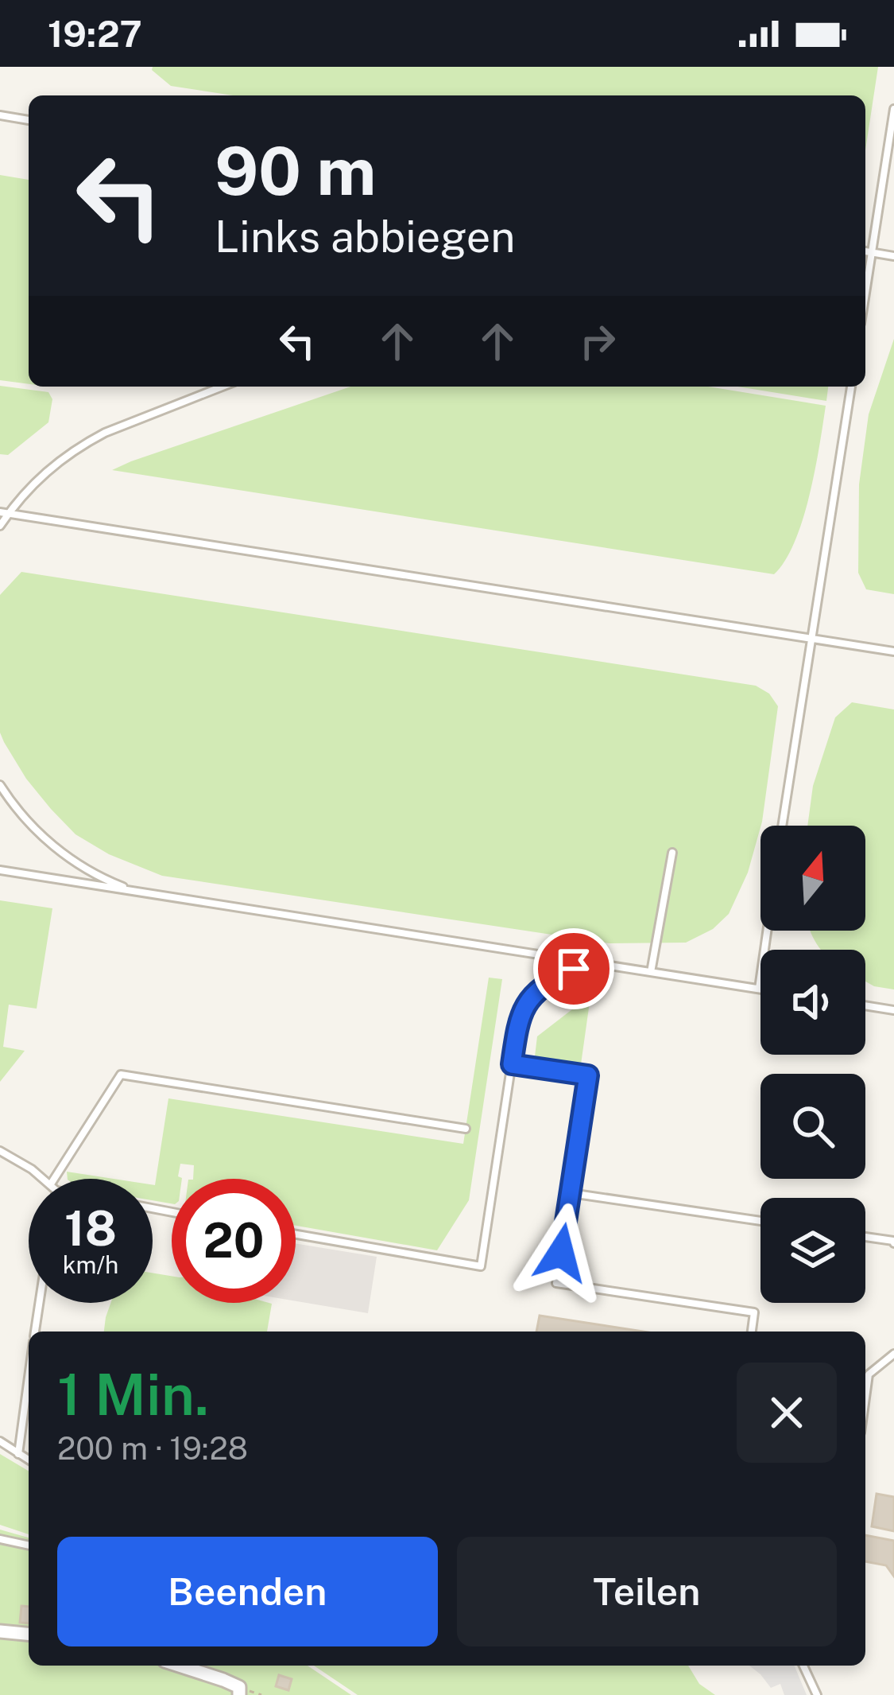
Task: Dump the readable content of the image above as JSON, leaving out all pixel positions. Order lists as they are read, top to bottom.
{
  "north": "top",
  "page": {
    "status": "19:27",
    "turn": ["90 m", "Links abbiegen"],
    "speed": "18 km/h",
    "limit": "20",
    "heading": ["1 Min.", "200 m · 19:28"],
    "buttons": ["Beenden", "Teilen"]
  }
}
